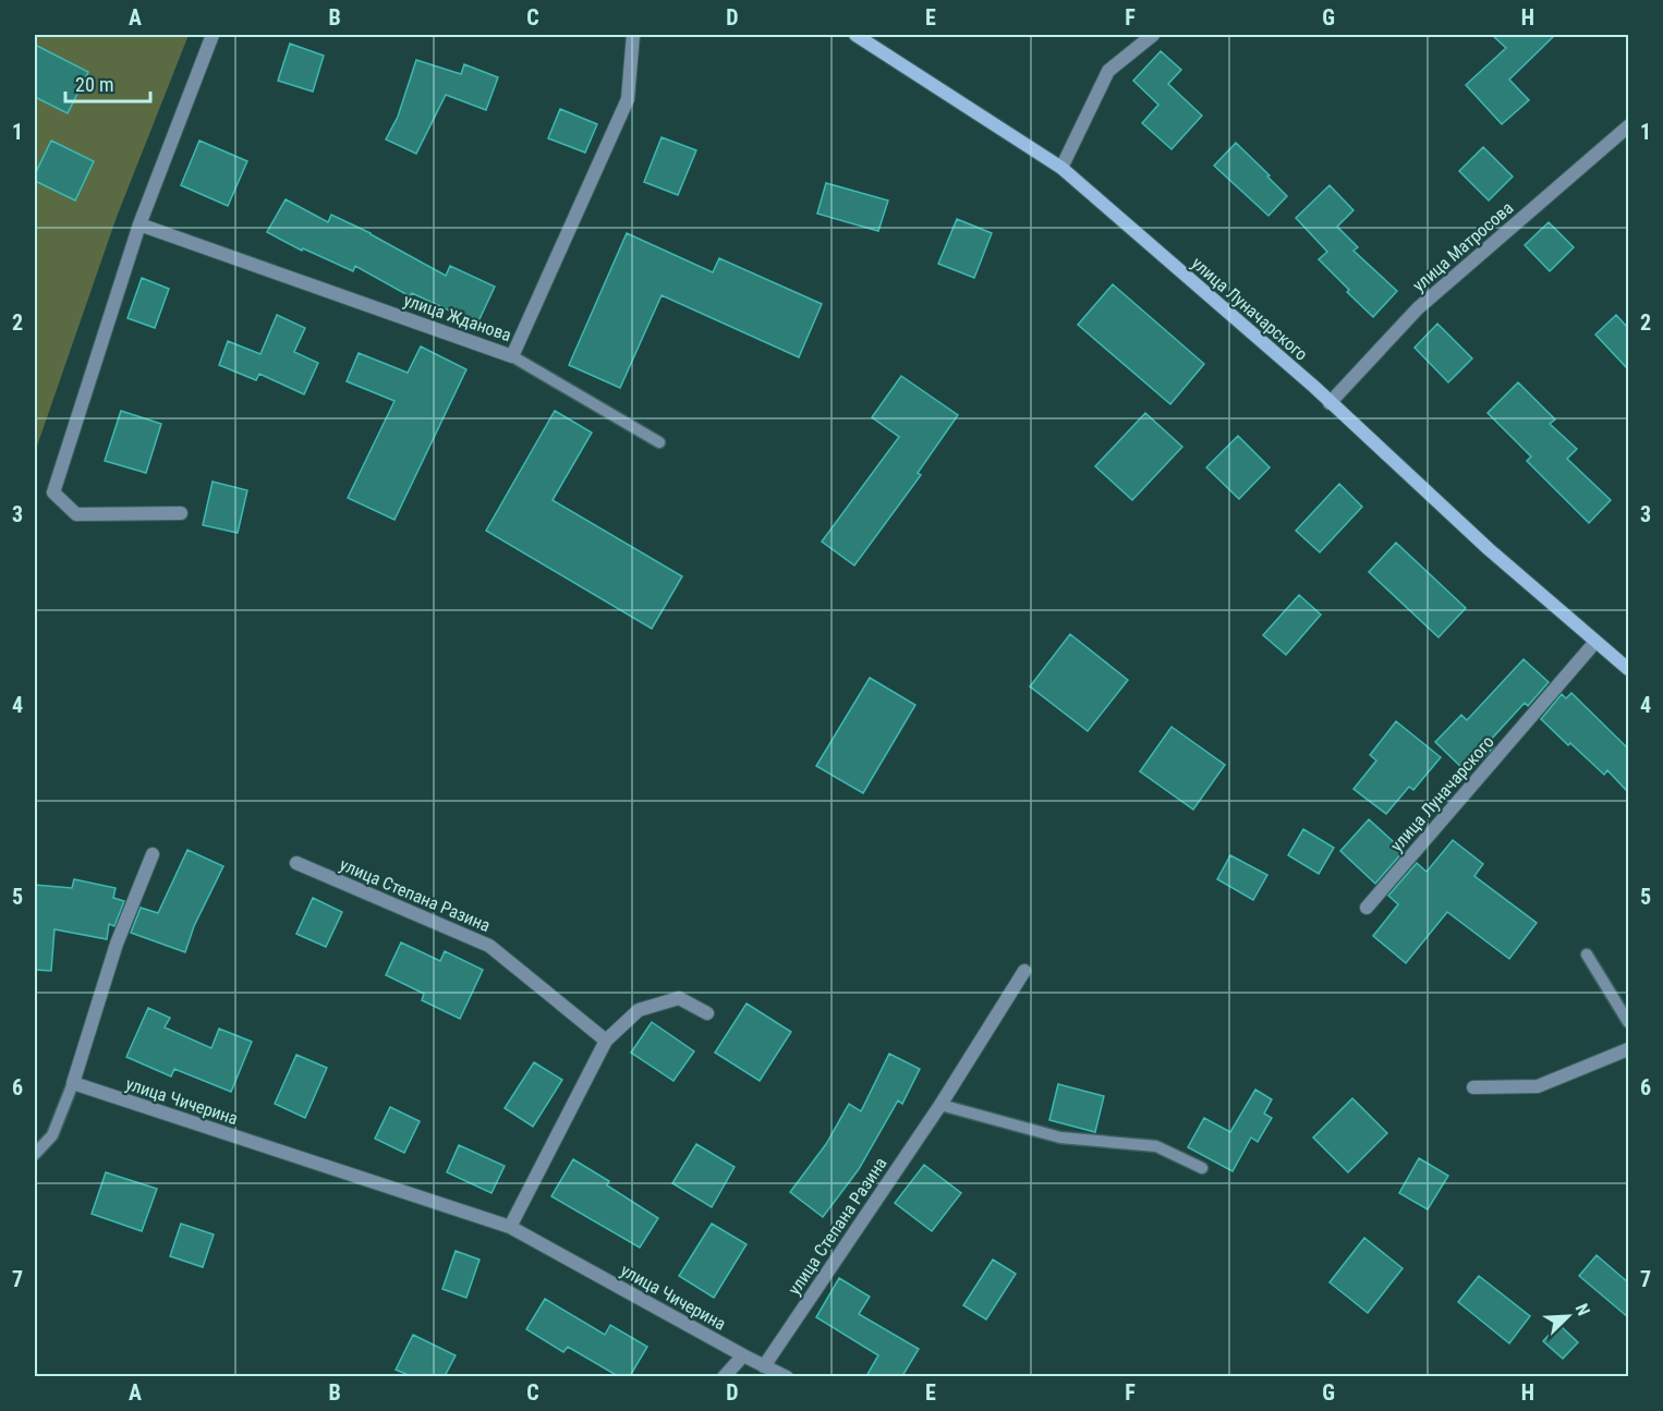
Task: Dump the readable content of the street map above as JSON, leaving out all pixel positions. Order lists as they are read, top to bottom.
{
  "streets": {
    "main road": ["улица Луначарского"],
    "street": [
      "улица Матросова",
      "улица Жданова",
      "улица Степана Разина",
      "улица Чичерина"
    ]
  },
  "crossings": [
    ["улица Матросова", "улица Луначарского"],
    ["улица Степана Разина", "улица Чичерина"]
  ],
  "scale_bar": "20 m",
  "north": "top right",
  "grid": {
    "columns": [
      "A",
      "B",
      "C",
      "D",
      "E",
      "F",
      "G",
      "H"
    ],
    "rows": [
      "1",
      "2",
      "3",
      "4",
      "5",
      "6",
      "7"
    ]
  }
}
